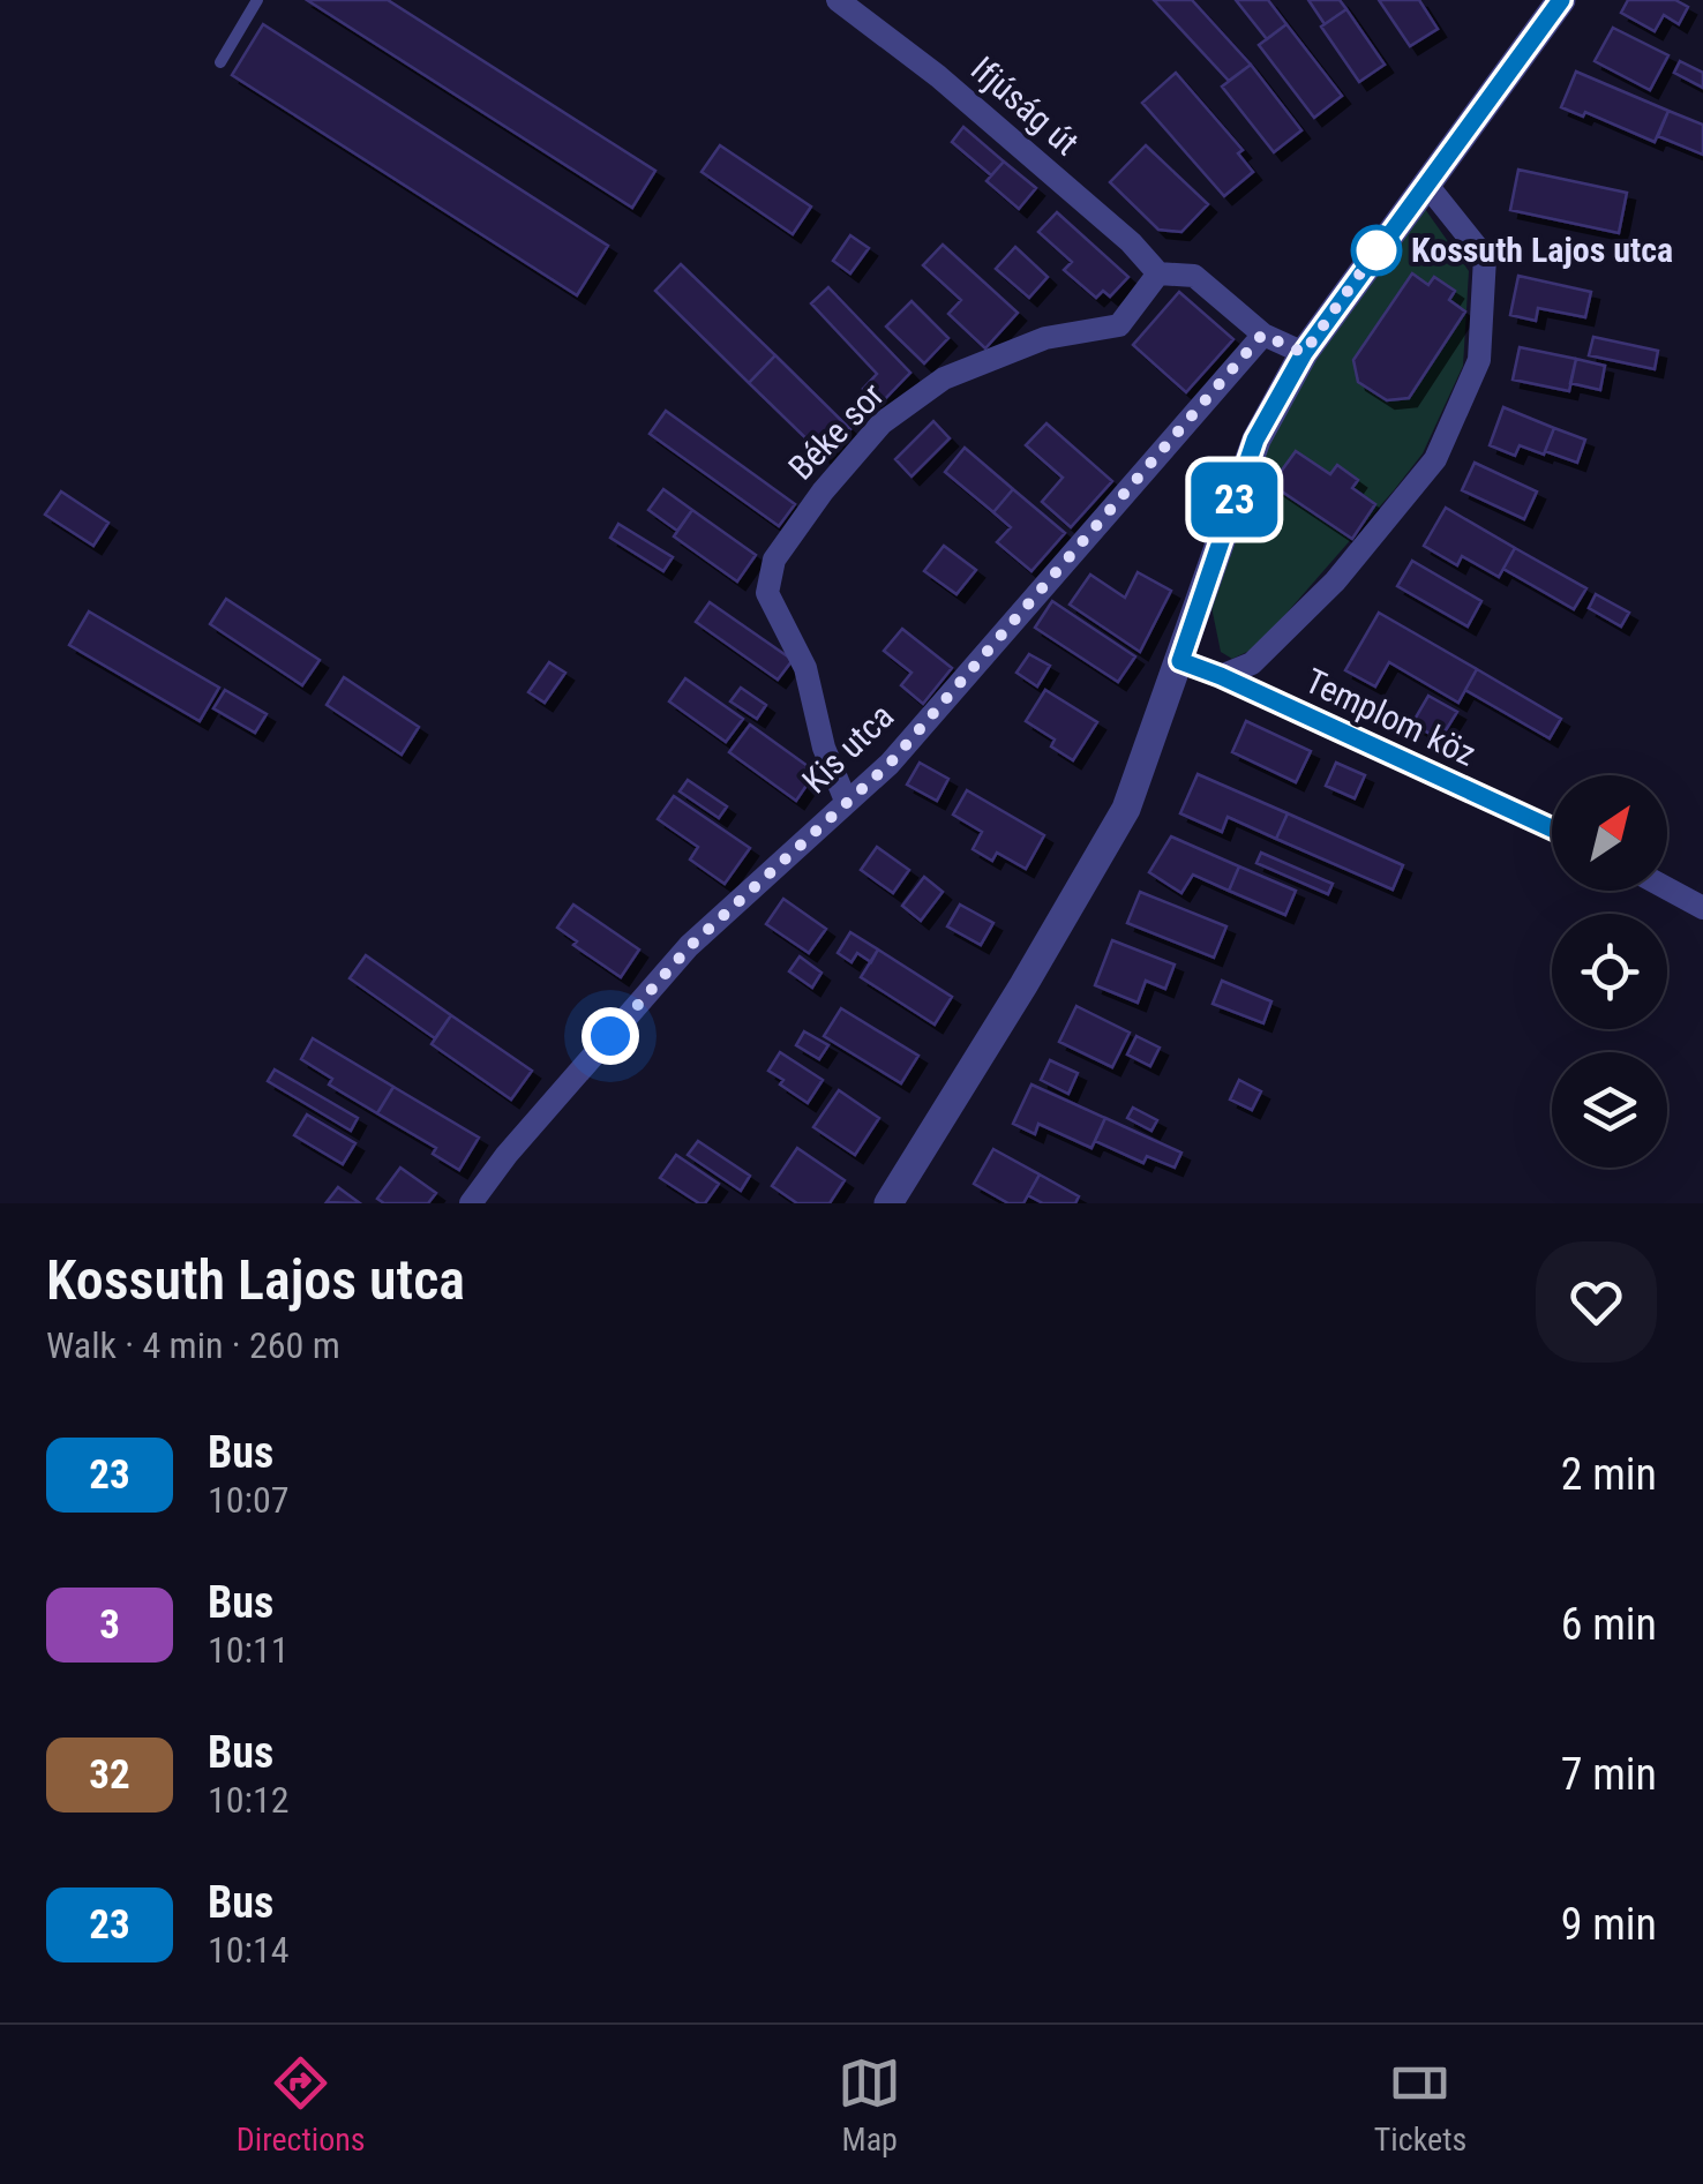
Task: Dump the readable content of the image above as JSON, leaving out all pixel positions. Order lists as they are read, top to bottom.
{
  "streets": {
    "street": [
      "Ifjúság út",
      "Béke sor",
      "Templom köz",
      "Kis utca"
    ]
  },
  "crossings": [
    ["Ifjúság út", "Béke sor"],
    ["Béke sor", "Kis utca"]
  ],
  "places": ["Kossuth Lajos utca"],
  "lines": ["bus line 23"],
  "north": "top right",
  "page": {
    "on_map": "23",
    "heading": ["Kossuth Lajos utca", "Walk · 4 min · 260 m"],
    "list": [
      {
        "mark": "23",
        "name": "Bus",
        "note": "10:07",
        "value": "2 min"
      },
      {
        "mark": "3",
        "name": "Bus",
        "note": "10:11",
        "value": "6 min"
      },
      {
        "mark": "32",
        "name": "Bus",
        "note": "10:12",
        "value": "7 min"
      },
      {
        "mark": "23",
        "name": "Bus",
        "note": "10:14",
        "value": "9 min"
      }
    ],
    "tabs": ["Directions", "Map", "Tickets"]
  }
}
